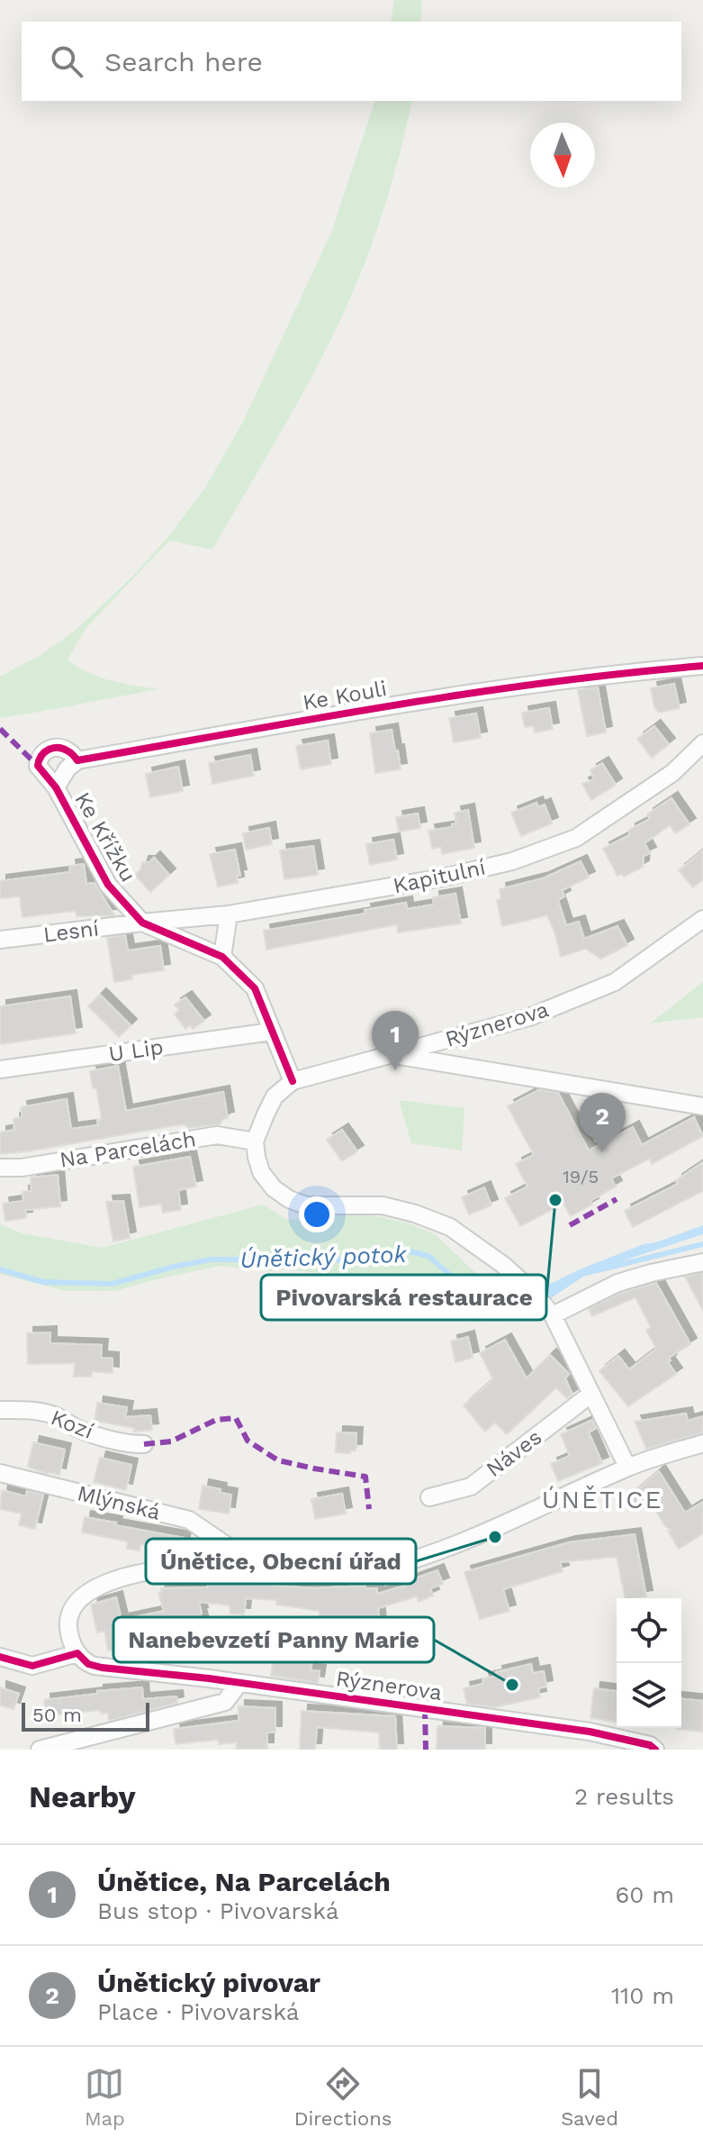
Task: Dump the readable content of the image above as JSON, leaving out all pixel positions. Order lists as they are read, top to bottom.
{
  "streets": {
    "street": [
      "Ke Kouli",
      "Ke Křížku",
      "Kapitulní",
      "Lesní",
      "Rýznerova",
      "U Lip",
      "Na Parcelách",
      "Kozí",
      "Náves",
      "Mlýnská"
    ]
  },
  "crossings": [
    ["Ke Kouli", "Ke Křížku"],
    ["Ke Křížku", "Kapitulní"],
    ["Ke Křížku", "Lesní"],
    ["Ke Křížku", "Rýznerova"],
    ["Ke Křížku", "U Lip"],
    ["Kapitulní", "Lesní"]
  ],
  "districts": ["ÚNĚTICE"],
  "water": ["Únětický potok"],
  "places": ["Pivovarská restaurace", "Únětice, Obecní úřad", "Nanebevzetí Panny Marie"],
  "house_numbers": ["19/5"],
  "scale_bar": "50 m",
  "north": "bottom",
  "page": {
    "search": "Search here",
    "pins": ["1", "2"],
    "scale": "50 m",
    "heading": ["Nearby", "2 results"],
    "list": [
      {
        "mark": "1",
        "name": "Únětice, Na Parcelách",
        "note": "Bus stop · Pivovarská",
        "value": "60 m"
      },
      {
        "mark": "2",
        "name": "Únětický pivovar",
        "note": "Place · Pivovarská",
        "value": "110 m"
      }
    ],
    "nav": ["Map", "Directions", "Saved"]
  }
}
